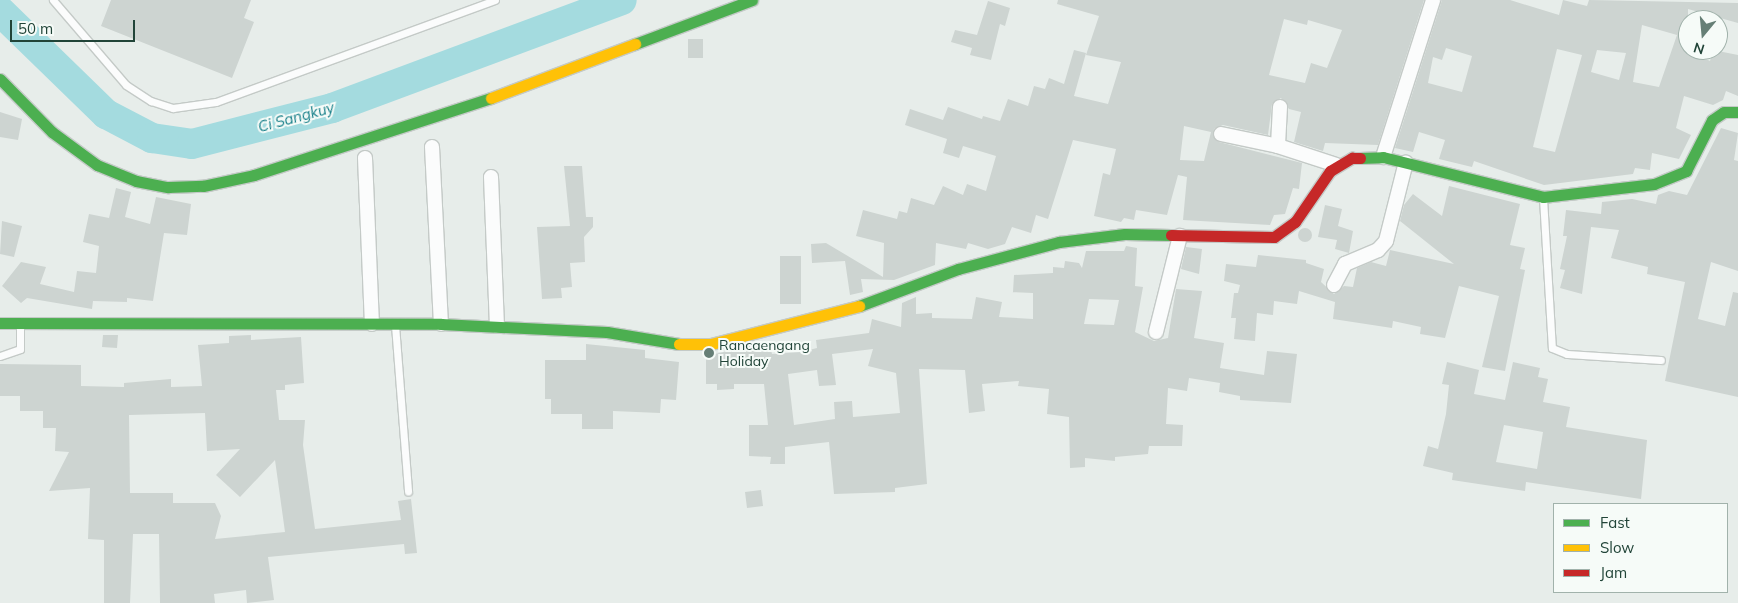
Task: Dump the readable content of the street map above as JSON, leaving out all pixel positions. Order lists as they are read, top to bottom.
{
  "water": ["Ci Sangkuy"],
  "places": ["Rancaengang Holiday"],
  "legend": ["Fast", "Slow", "Jam"],
  "scale_bar": "50 m",
  "north": "bottom"
}
